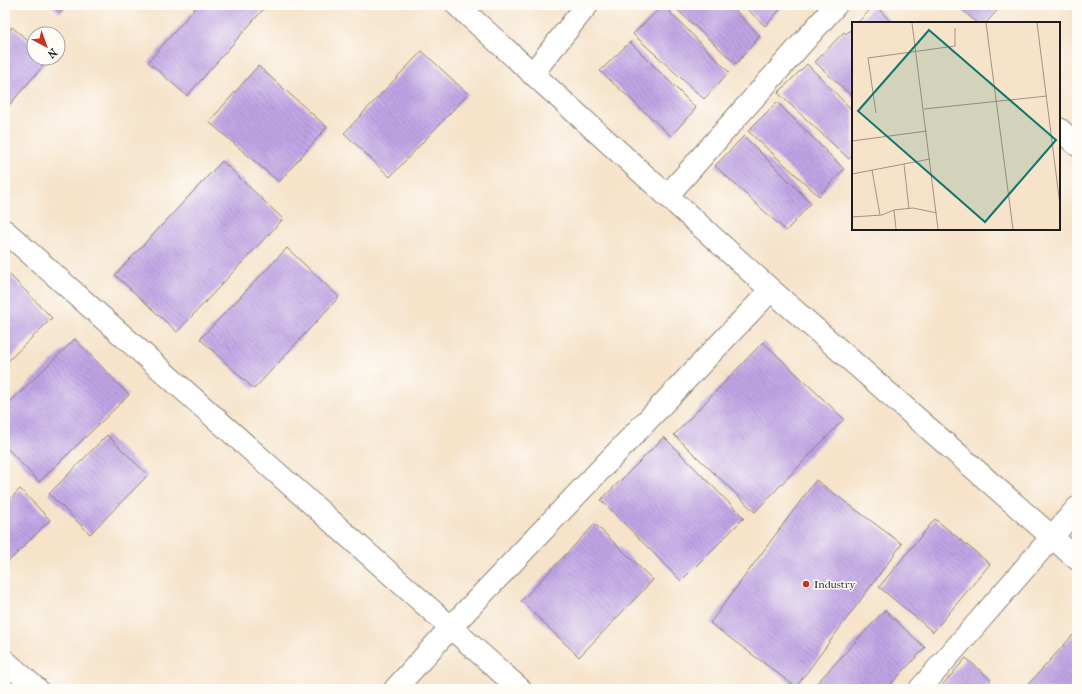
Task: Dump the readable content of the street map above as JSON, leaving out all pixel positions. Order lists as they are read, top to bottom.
{
  "places": ["Industry"],
  "north": "bottom right"
}
